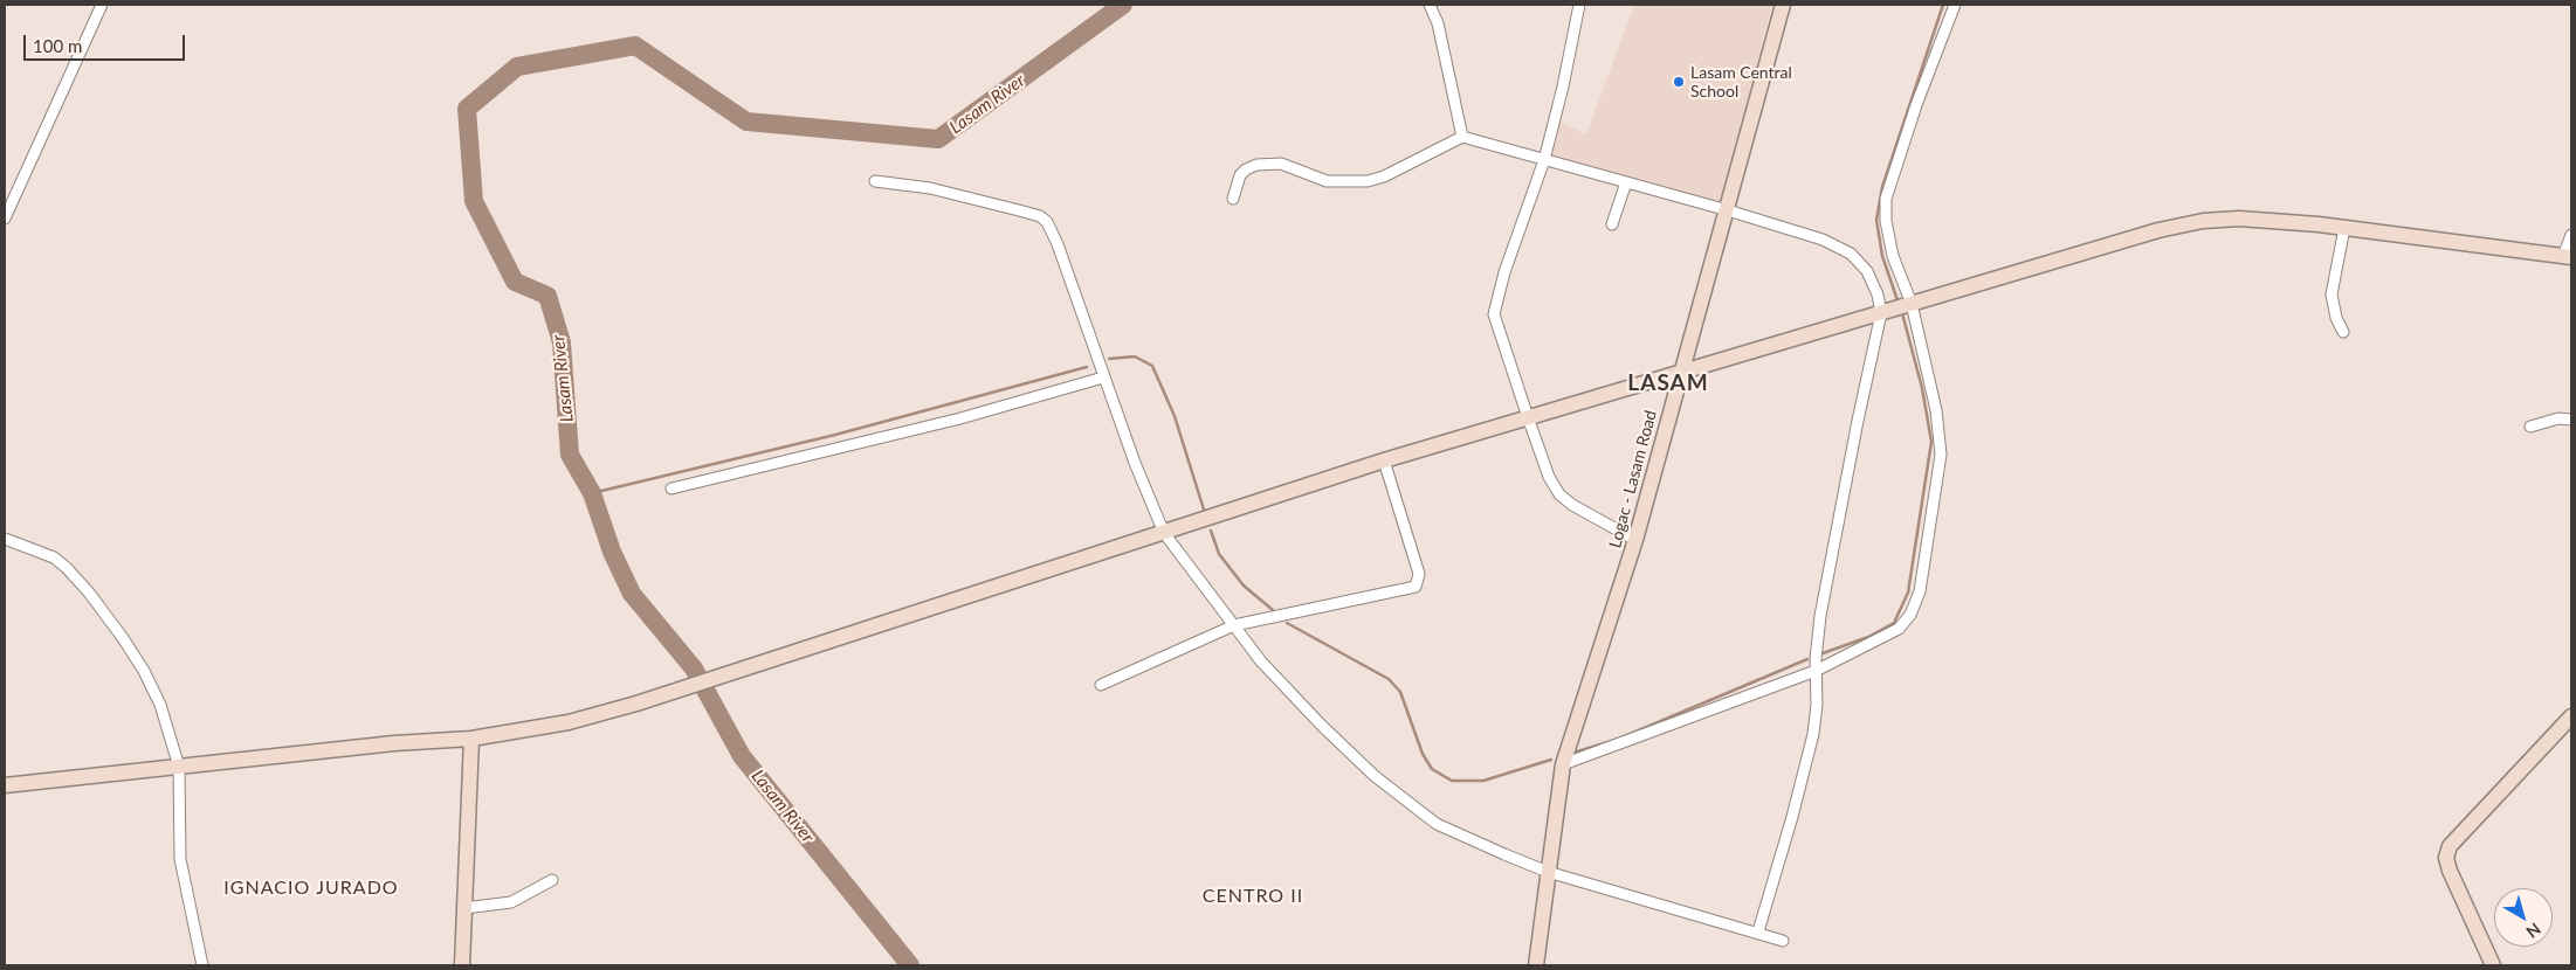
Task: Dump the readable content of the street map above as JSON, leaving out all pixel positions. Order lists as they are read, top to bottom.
{
  "streets": {
    "street": ["Logac - Lasam Road"]
  },
  "districts": ["LASAM", "IGNACIO JURADO", "CENTRO II"],
  "water": ["Lasam River"],
  "places": ["Lasam Central School"],
  "scale_bar": "100 m",
  "north": "bottom right"
}
